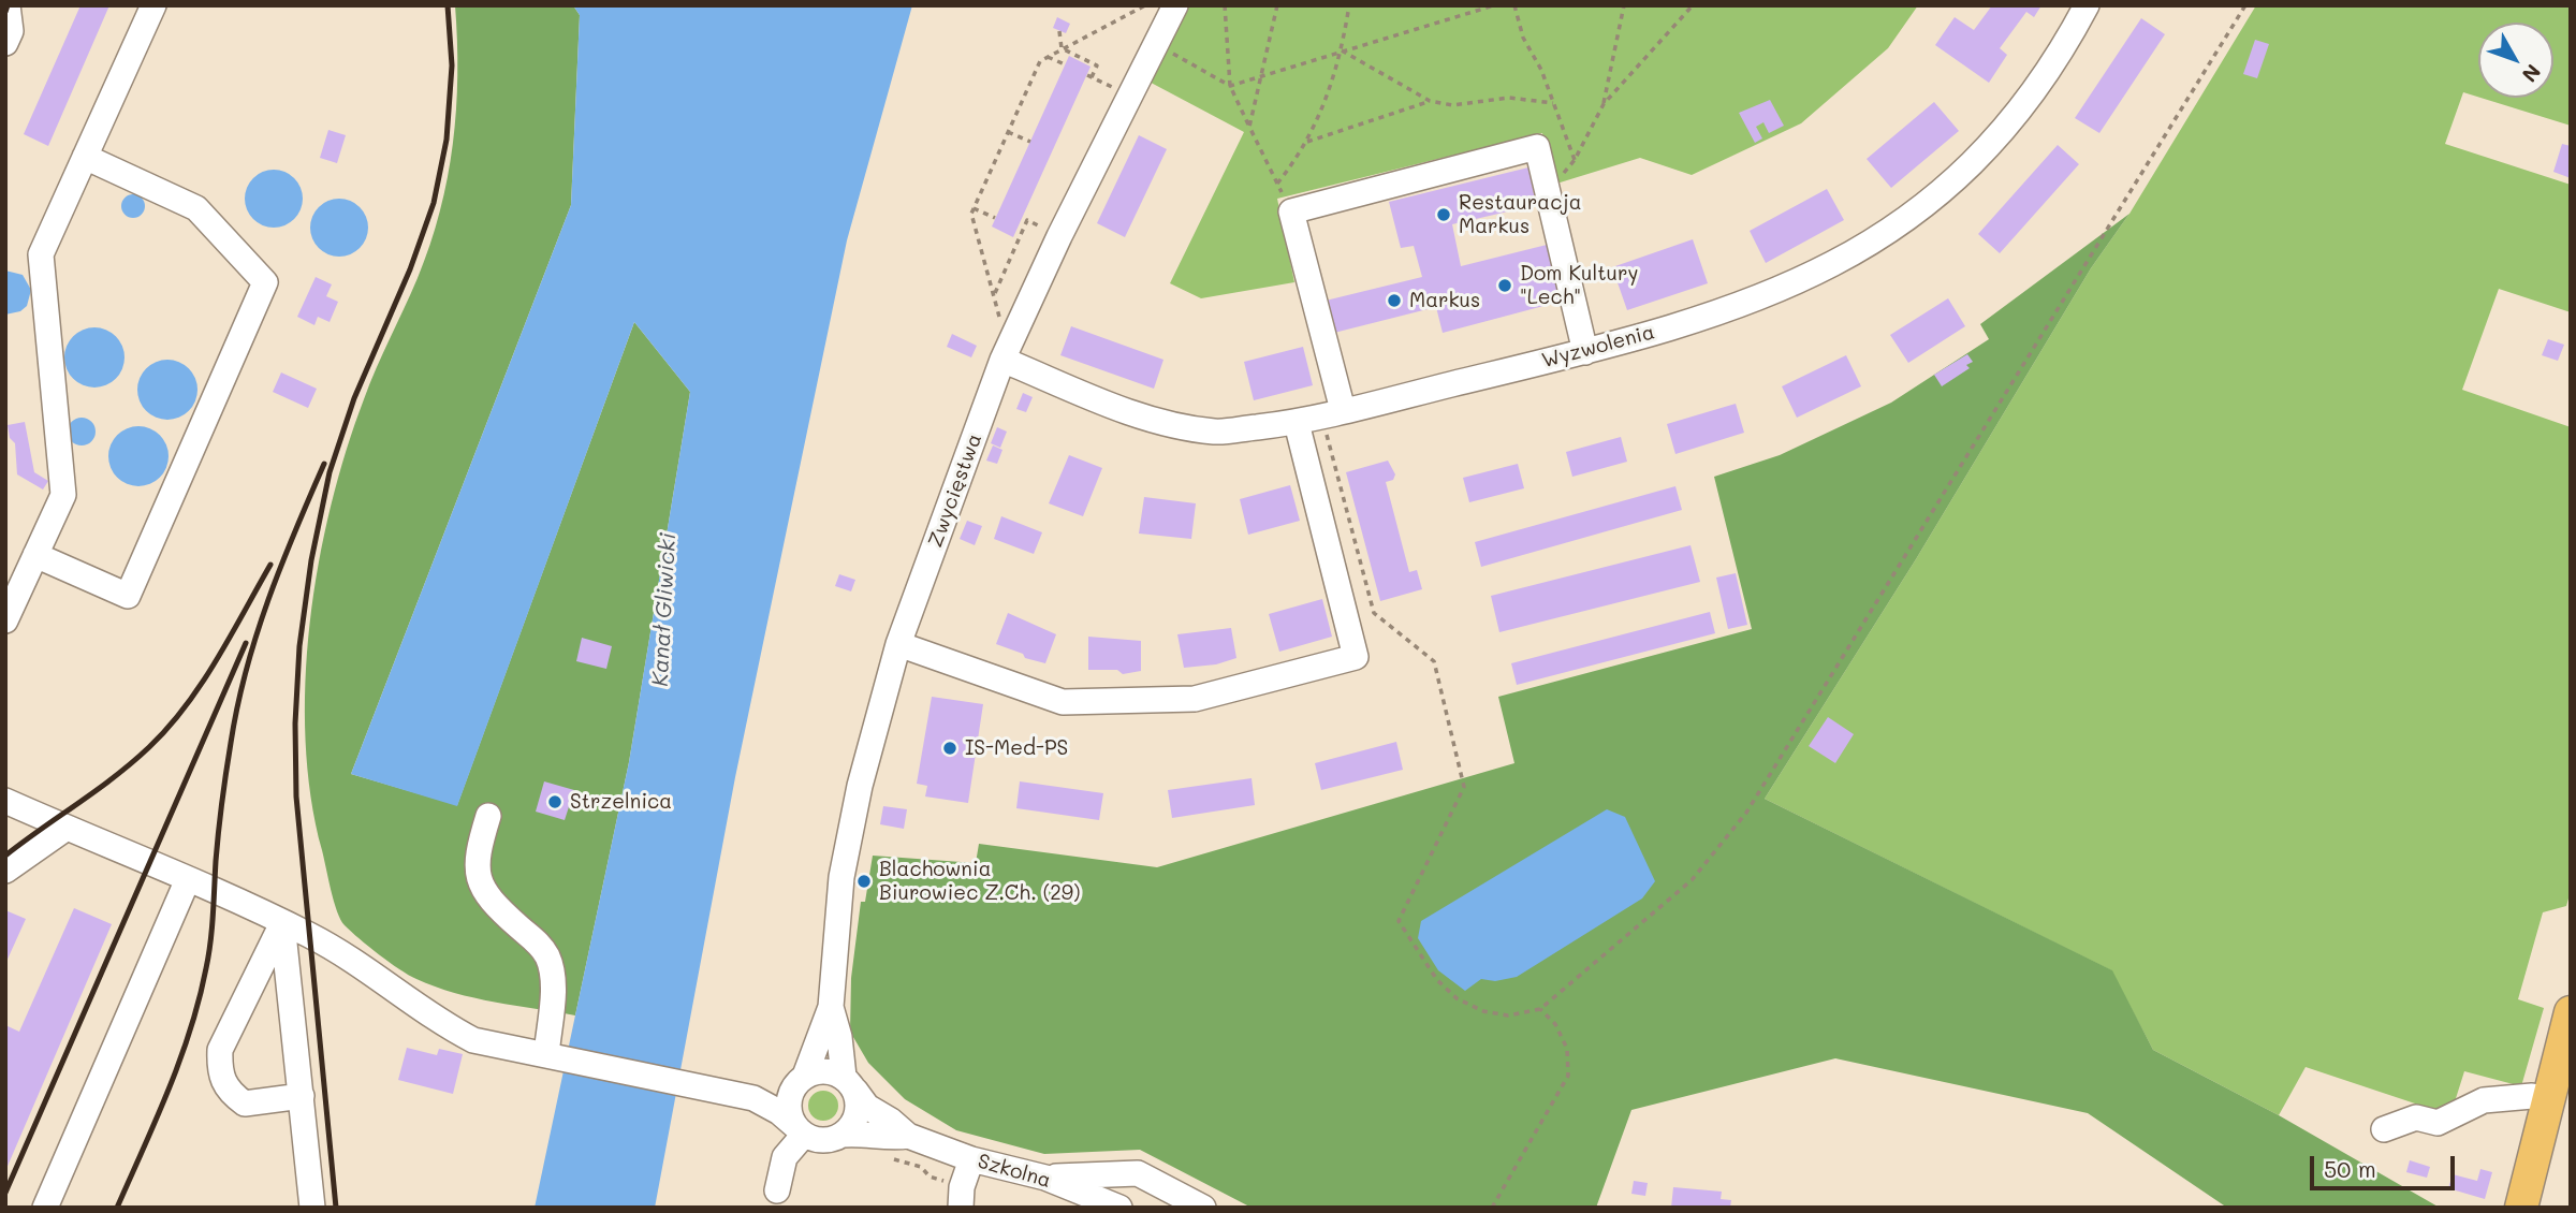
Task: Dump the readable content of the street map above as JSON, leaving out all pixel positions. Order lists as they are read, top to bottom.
{
  "streets": {
    "street": ["Wyzwolenia", "Zwycięstwa", "Szkolna"]
  },
  "crossings": [
    ["Wyzwolenia", "Zwycięstwa"],
    ["Zwycięstwa", "Szkolna"]
  ],
  "water": ["Kanał Gliwicki"],
  "places": [
    "Restauracja Markus",
    "Dom Kultury \"Lech\"",
    "Markus",
    "IS-Med-PS",
    "Strzelnica",
    "Blachownia Biurowiec Z.Ch. (29)"
  ],
  "scale_bar": "50 m",
  "north": "bottom right"
}
